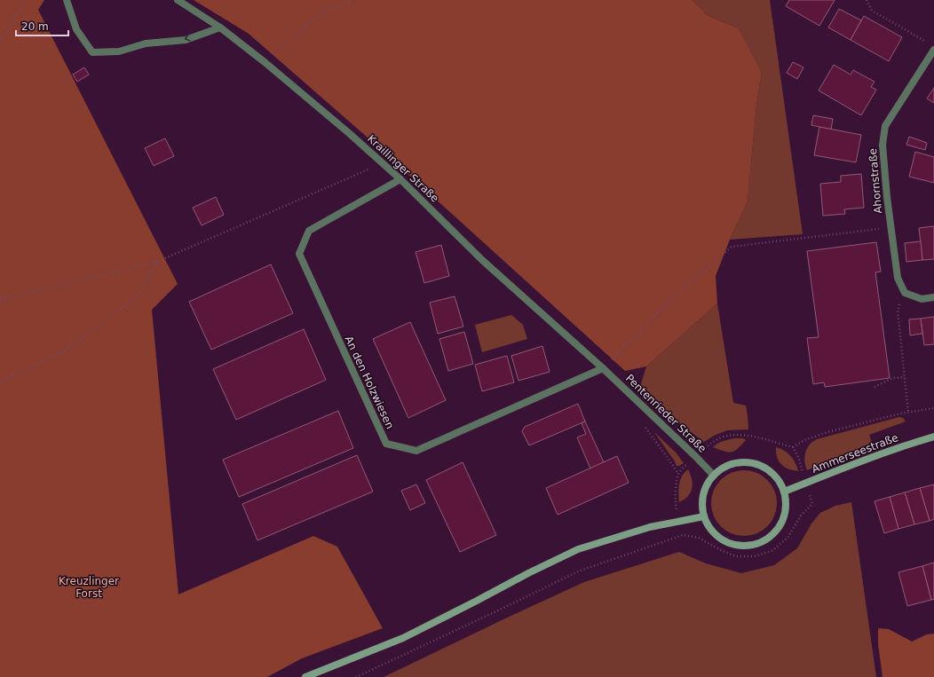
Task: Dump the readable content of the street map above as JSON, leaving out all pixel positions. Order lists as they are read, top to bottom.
{
  "streets": {
    "main road": ["Ammerseestraße"],
    "street": [
      "Kraillinger Straße",
      "Ahornstraße",
      "An den Holzwiesen",
      "Pentenrieder Straße"
    ]
  },
  "crossings": [
    ["Kraillinger Straße", "An den Holzwiesen"],
    ["Kraillinger Straße", "Pentenrieder Straße"],
    ["An den Holzwiesen", "Pentenrieder Straße"],
    ["Pentenrieder Straße", "Ammerseestraße"]
  ],
  "parks": ["Kreuzlinger Forst"],
  "scale_bar": "20 m"
}
